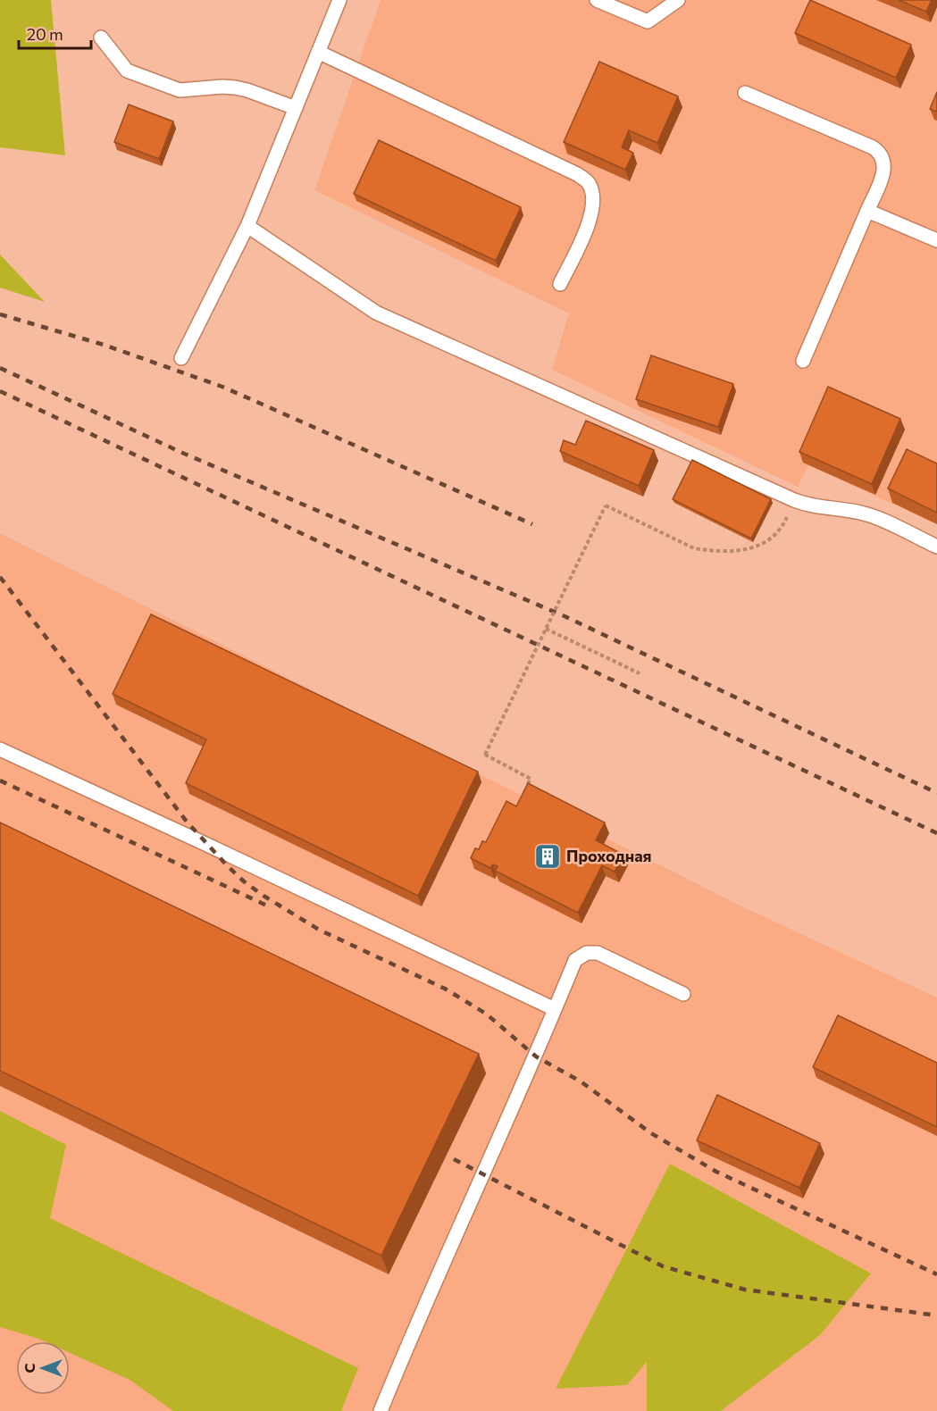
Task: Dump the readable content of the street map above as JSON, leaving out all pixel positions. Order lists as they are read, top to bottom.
{
  "places": {
    "building": ["Проходная"]
  },
  "scale_bar": "20 m",
  "north": "left"
}
